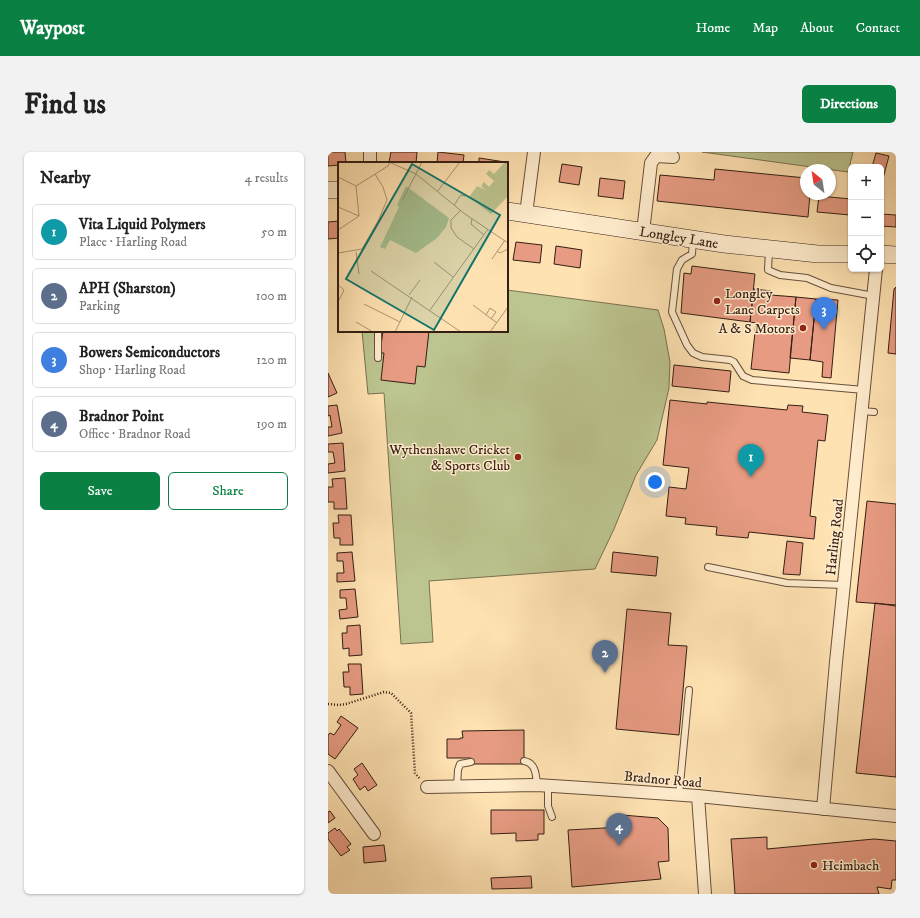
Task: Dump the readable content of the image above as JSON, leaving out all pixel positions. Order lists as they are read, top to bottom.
{
  "streets": {
    "street": ["Longley Lane", "Harling Road", "Bradnor Road"]
  },
  "crossings": [
    ["Harling Road", "Bradnor Road"]
  ],
  "places": [
    "Longley Lane Carpets",
    "A & S Motors",
    "Wythenshawe Cricket & Sports Club",
    "Heimbach"
  ],
  "north": "top left",
  "page": {
    "header": "Waypost",
    "nav": [
      "Home",
      "Map",
      "About",
      "Contact"
    ],
    "buttons": [
      "Directions",
      ["Save", "Share"]
    ],
    "title": "Find us",
    "heading": ["Nearby", "4 results"],
    "map_buttons": ["+", "−"],
    "list": [
      {
        "mark": "1",
        "name": "Vita Liquid Polymers",
        "note": "Place · Harling Road",
        "value": "50 m"
      },
      {
        "mark": "2",
        "name": "APH (Sharston)",
        "note": "Parking",
        "value": "100 m"
      },
      {
        "mark": "3",
        "name": "Bowers Semiconductors",
        "note": "Shop · Harling Road",
        "value": "120 m"
      },
      {
        "mark": "4",
        "name": "Bradnor Point",
        "note": "Office · Bradnor Road",
        "value": "190 m"
      }
    ],
    "pins": [
      "3",
      "1",
      "2",
      "4"
    ]
  }
}
